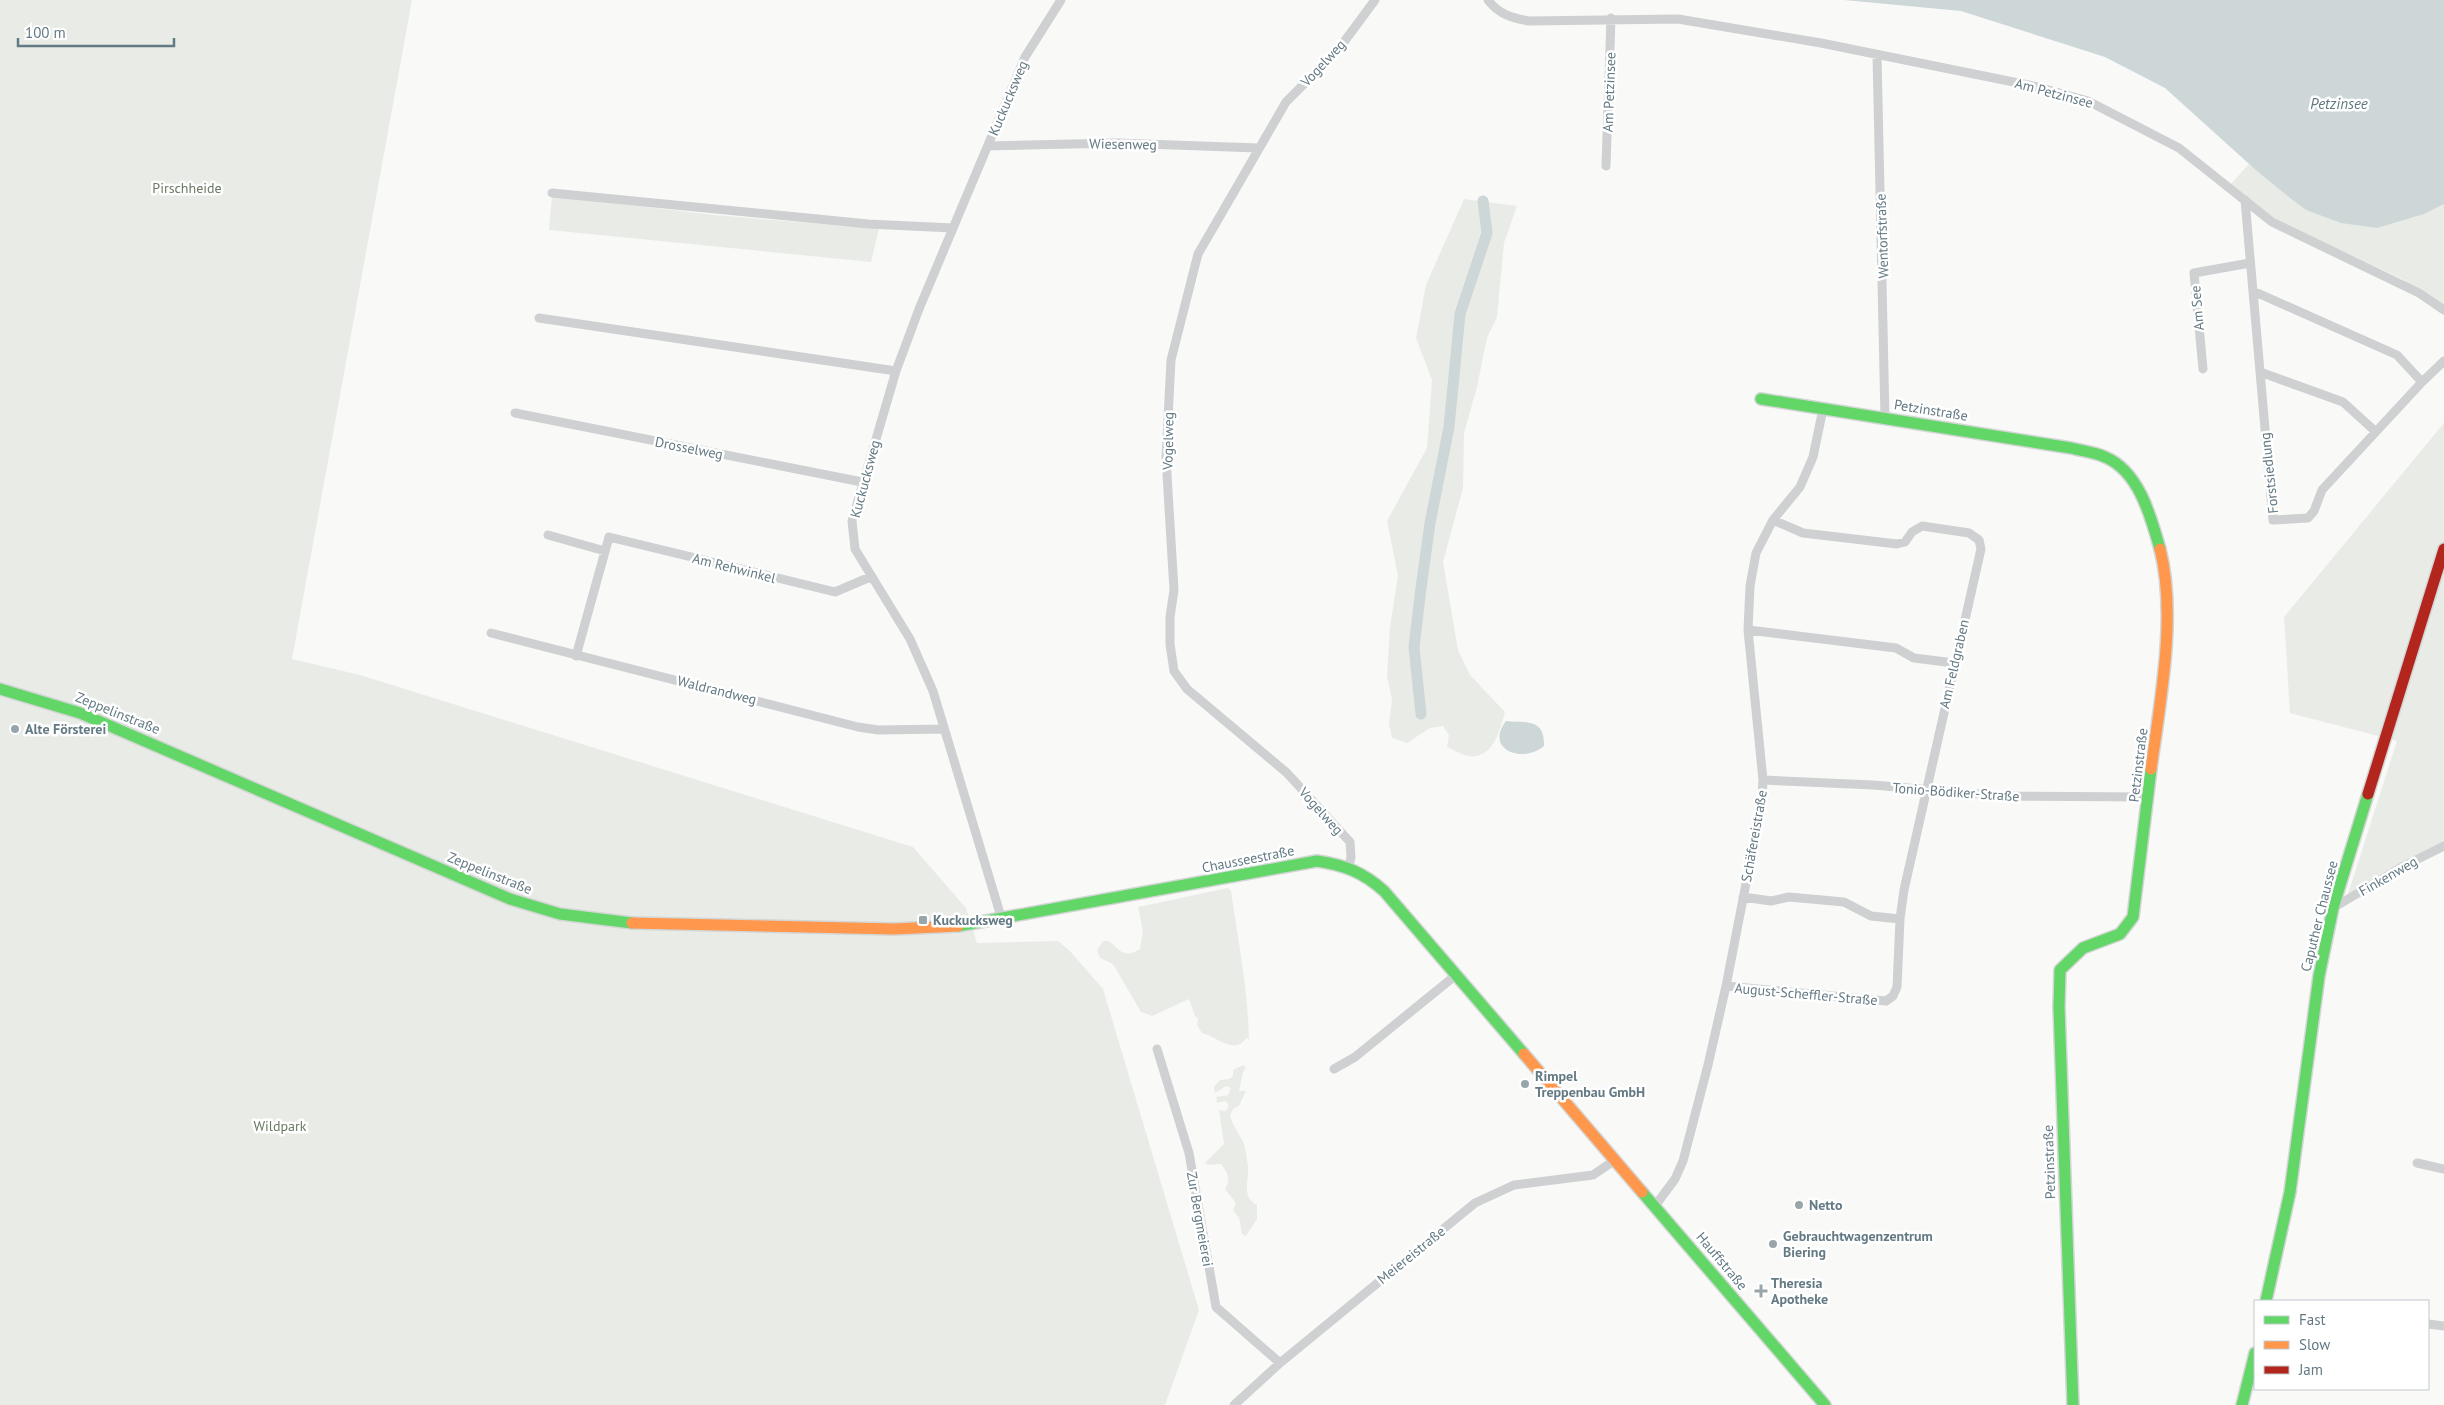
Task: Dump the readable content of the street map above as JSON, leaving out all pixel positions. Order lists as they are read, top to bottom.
{
  "streets": {
    "street": [
      "Vogelweg",
      "Am Petzinsee",
      "Kuckucksweg",
      "Wiesenweg",
      "Wentorfstraße",
      "Am See",
      "Petzinstraße",
      "Drosselweg",
      "Forstsiedlung",
      "Am Rehwinkel",
      "Am Feldgraben",
      "Waldrandweg",
      "Zeppelinstraße",
      "Tonio-Bödiker-Straße",
      "Schäfereistraße",
      "Chausseestraße",
      "Finkenweg",
      "Caputher Chaussee",
      "August-Scheffler-Straße",
      "Zur Bergmeierei",
      "Meiereistraße",
      "Hauffstraße"
    ]
  },
  "crossings": [
    ["Vogelweg", "Wiesenweg"],
    ["Vogelweg", "Chausseestraße"],
    ["Am Petzinsee", "Wentorfstraße"],
    ["Am Petzinsee", "Forstsiedlung"],
    ["Kuckucksweg", "Wiesenweg"],
    ["Kuckucksweg", "Drosselweg"],
    ["Kuckucksweg", "Am Rehwinkel"],
    ["Kuckucksweg", "Waldrandweg"],
    ["Kuckucksweg", "Zeppelinstraße"],
    ["Kuckucksweg", "Chausseestraße"],
    ["Wentorfstraße", "Petzinstraße"],
    ["Am See", "Forstsiedlung"],
    ["Petzinstraße", "Tonio-Bödiker-Straße"],
    ["Petzinstraße", "Schäfereistraße"],
    ["Am Feldgraben", "Tonio-Bödiker-Straße"],
    ["Am Feldgraben", "Schäfereistraße"],
    ["Am Feldgraben", "August-Scheffler-Straße"],
    ["Zeppelinstraße", "Chausseestraße"],
    ["Tonio-Bödiker-Straße", "Schäfereistraße"],
    ["Schäfereistraße", "August-Scheffler-Straße"],
    ["Schäfereistraße", "Hauffstraße"],
    ["Chausseestraße", "Meiereistraße"],
    ["Chausseestraße", "Hauffstraße"],
    ["Finkenweg", "Caputher Chaussee"],
    ["Zur Bergmeierei", "Meiereistraße"],
    ["Meiereistraße", "Hauffstraße"]
  ],
  "water": ["Petzinsee"],
  "parks": ["Pirschheide", "Wildpark"],
  "places": {
    "other": [
      "Alte Försterei",
      "Rimpel Treppenbau GmbH",
      "Netto",
      "Gebrauchtwagenzentrum Biering"
    ],
    "transit": ["Kuckucksweg"],
    "health": ["Theresia Apotheke"]
  },
  "legend": ["Fast", "Slow", "Jam"],
  "scale_bar": "100 m"
}
